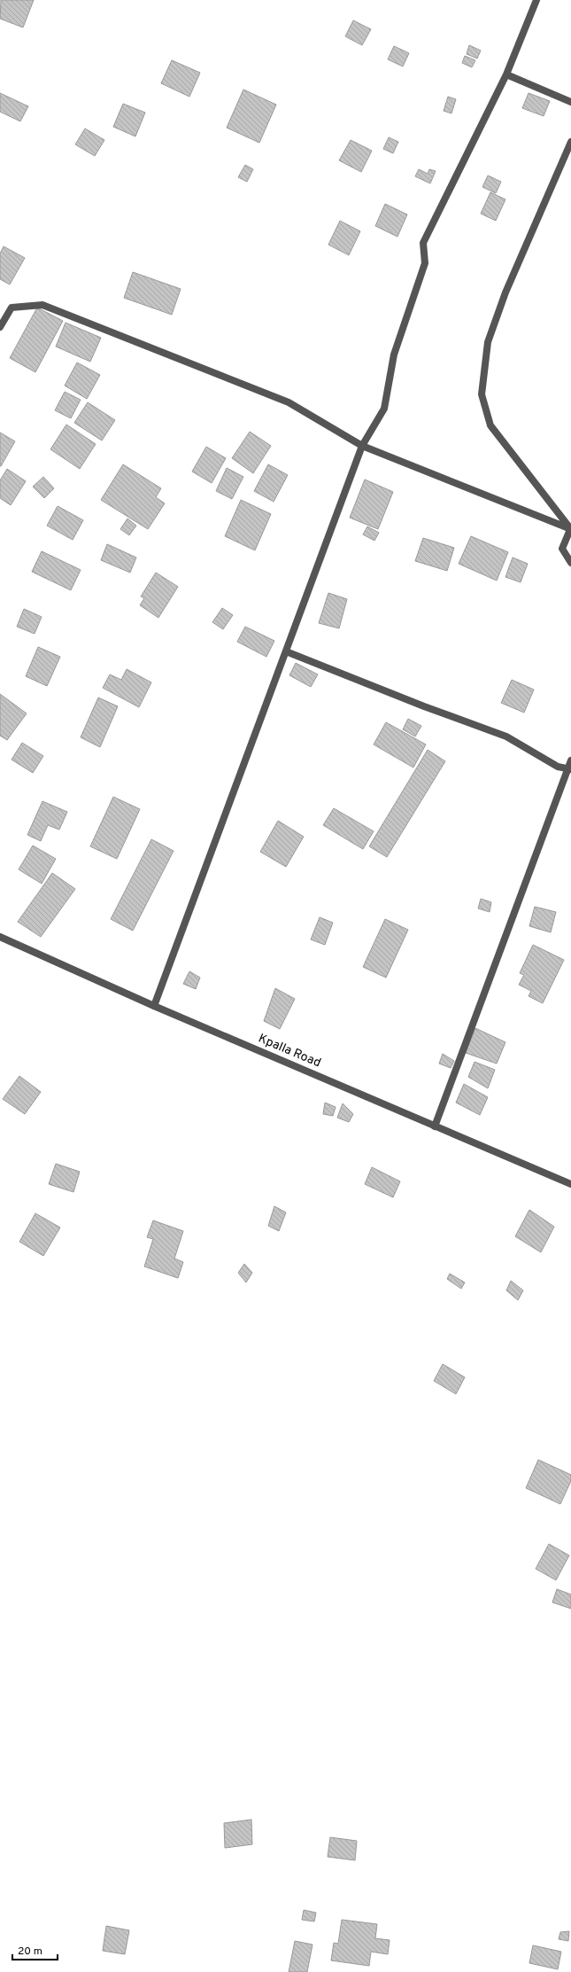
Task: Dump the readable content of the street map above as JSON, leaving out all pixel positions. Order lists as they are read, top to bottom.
{
  "streets": {
    "street": ["Kpalla Road"]
  },
  "scale_bar": "20 m"
}
